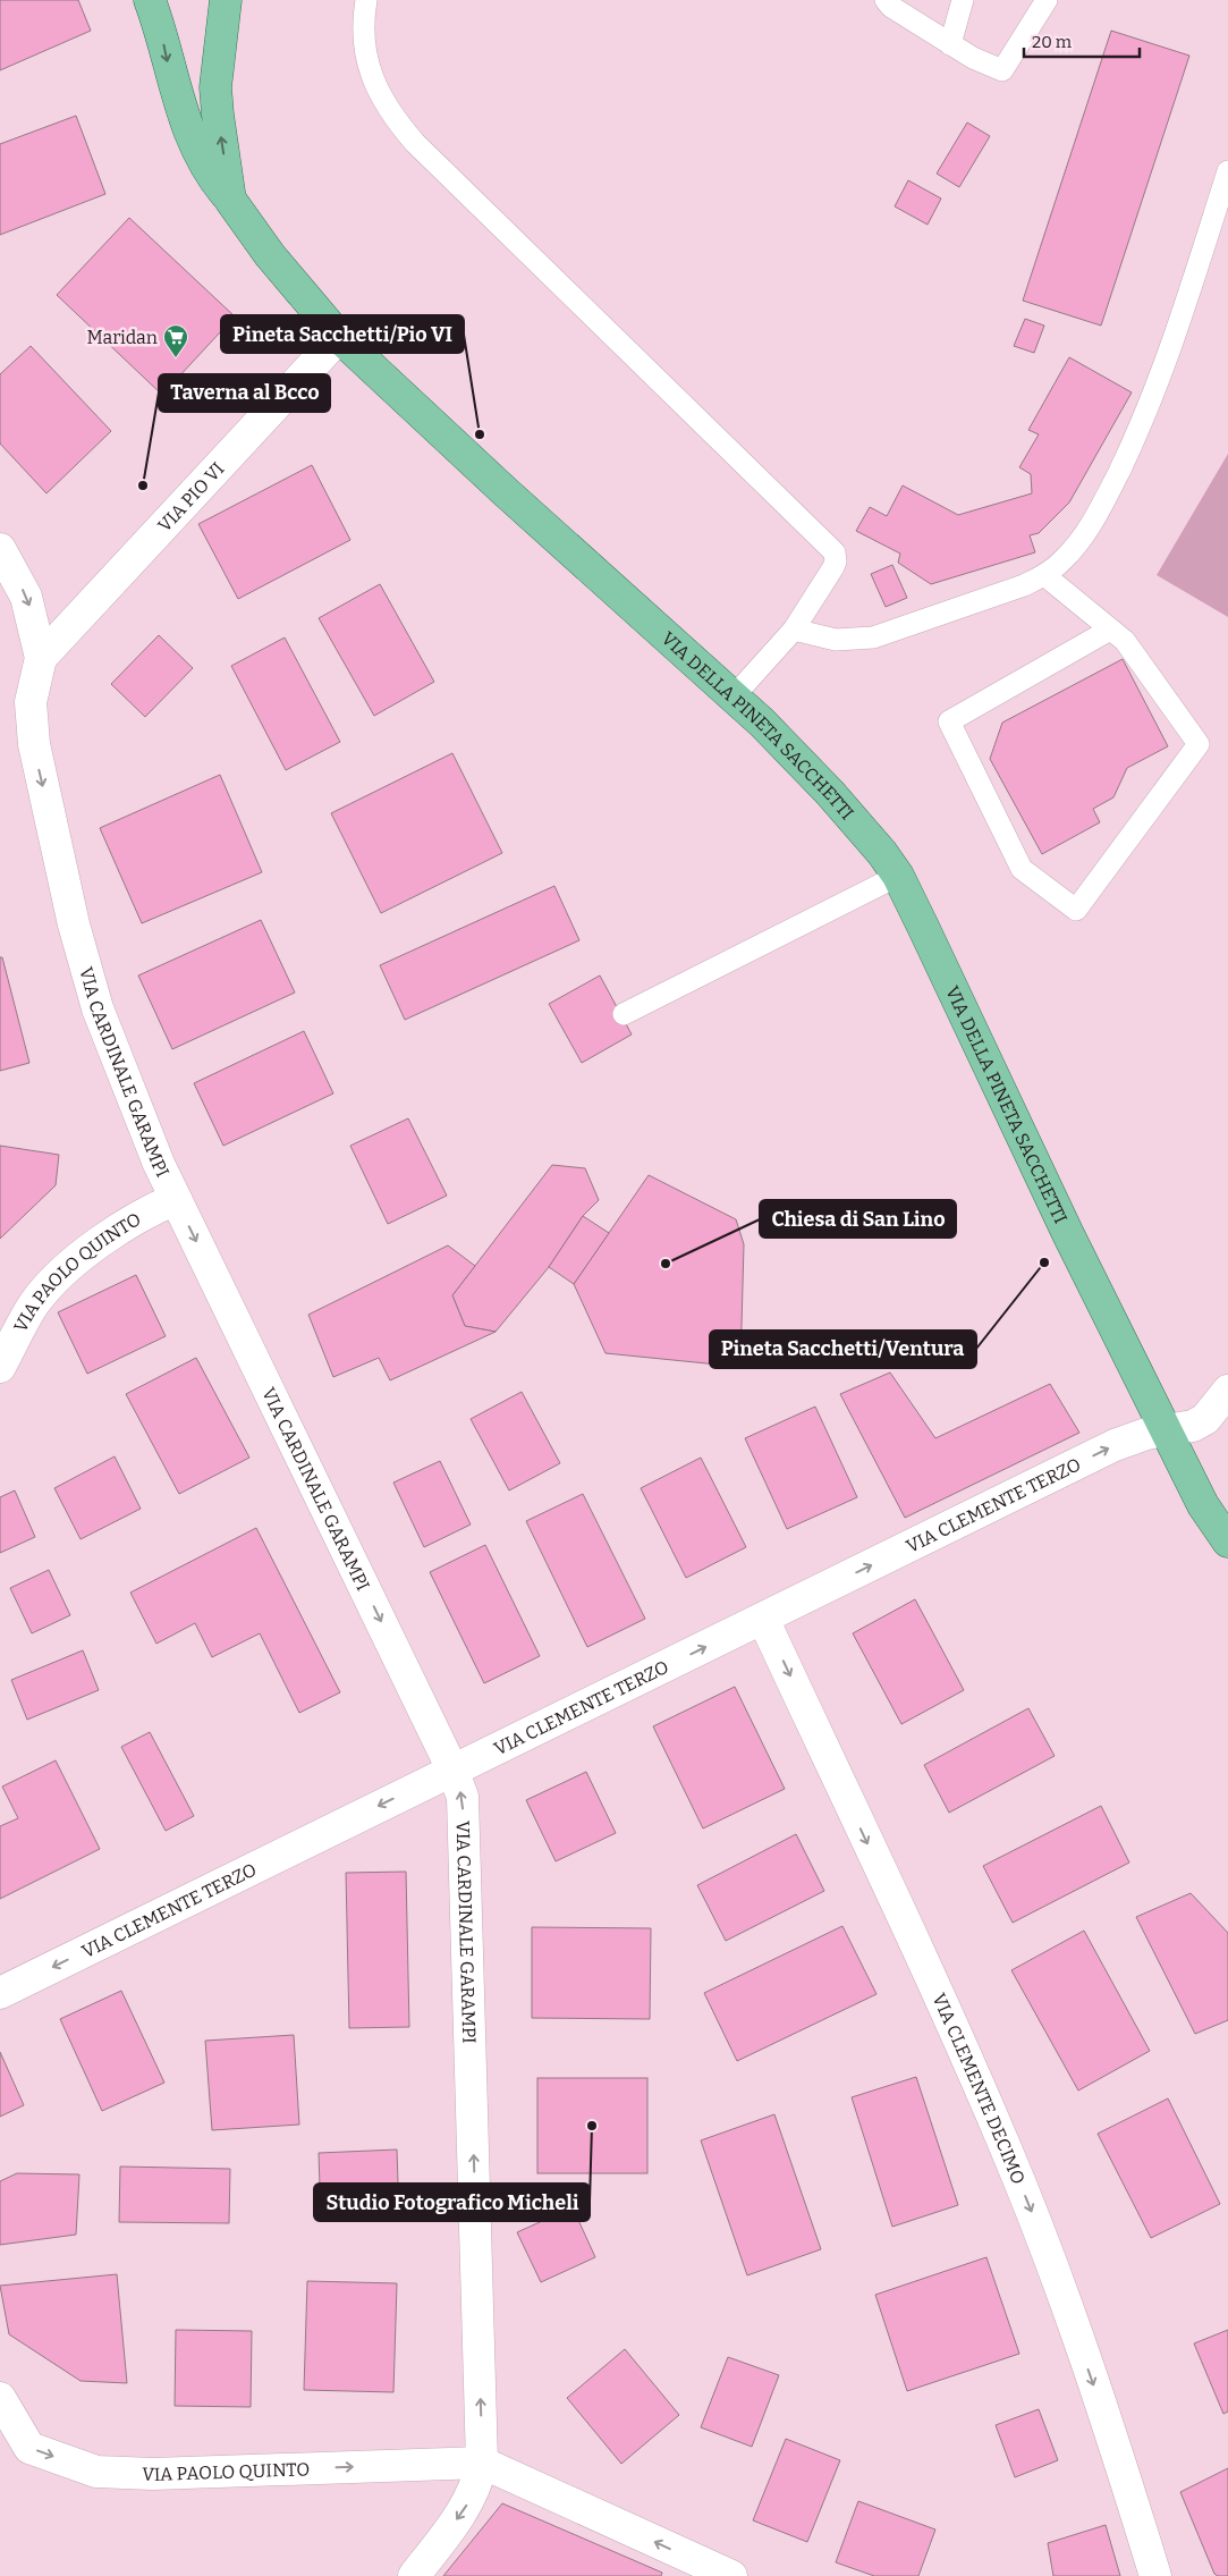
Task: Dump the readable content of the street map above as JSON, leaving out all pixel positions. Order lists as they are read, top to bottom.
{
  "streets": {
    "main road": ["VIA DELLA PINETA SACCHETTI"],
    "street": [
      "VIA PIO VI",
      "VIA CARDINALE GARAMPI",
      "VIA PAOLO QUINTO",
      "VIA CLEMENTE TERZO",
      "VIA CLEMENTE DECIMO"
    ]
  },
  "crossings": [
    ["VIA PIO VI", "VIA DELLA PINETA SACCHETTI"],
    ["VIA PIO VI", "VIA CARDINALE GARAMPI"],
    ["VIA DELLA PINETA SACCHETTI", "VIA CLEMENTE TERZO"],
    ["VIA CARDINALE GARAMPI", "VIA PAOLO QUINTO"],
    ["VIA CARDINALE GARAMPI", "VIA CLEMENTE TERZO"],
    ["VIA CLEMENTE TERZO", "VIA CLEMENTE DECIMO"]
  ],
  "one_way": ["VIA PAOLO QUINTO", "VIA CLEMENTE DECIMO"],
  "places": {
    "supermarket": ["Maridan"],
    "other": [
      "Pineta Sacchetti/Pio VI",
      "Taverna al Bcco",
      "Pineta Sacchetti/Ventura",
      "Chiesa di San Lino",
      "Studio Fotografico Micheli"
    ]
  },
  "scale_bar": "20 m"
}
